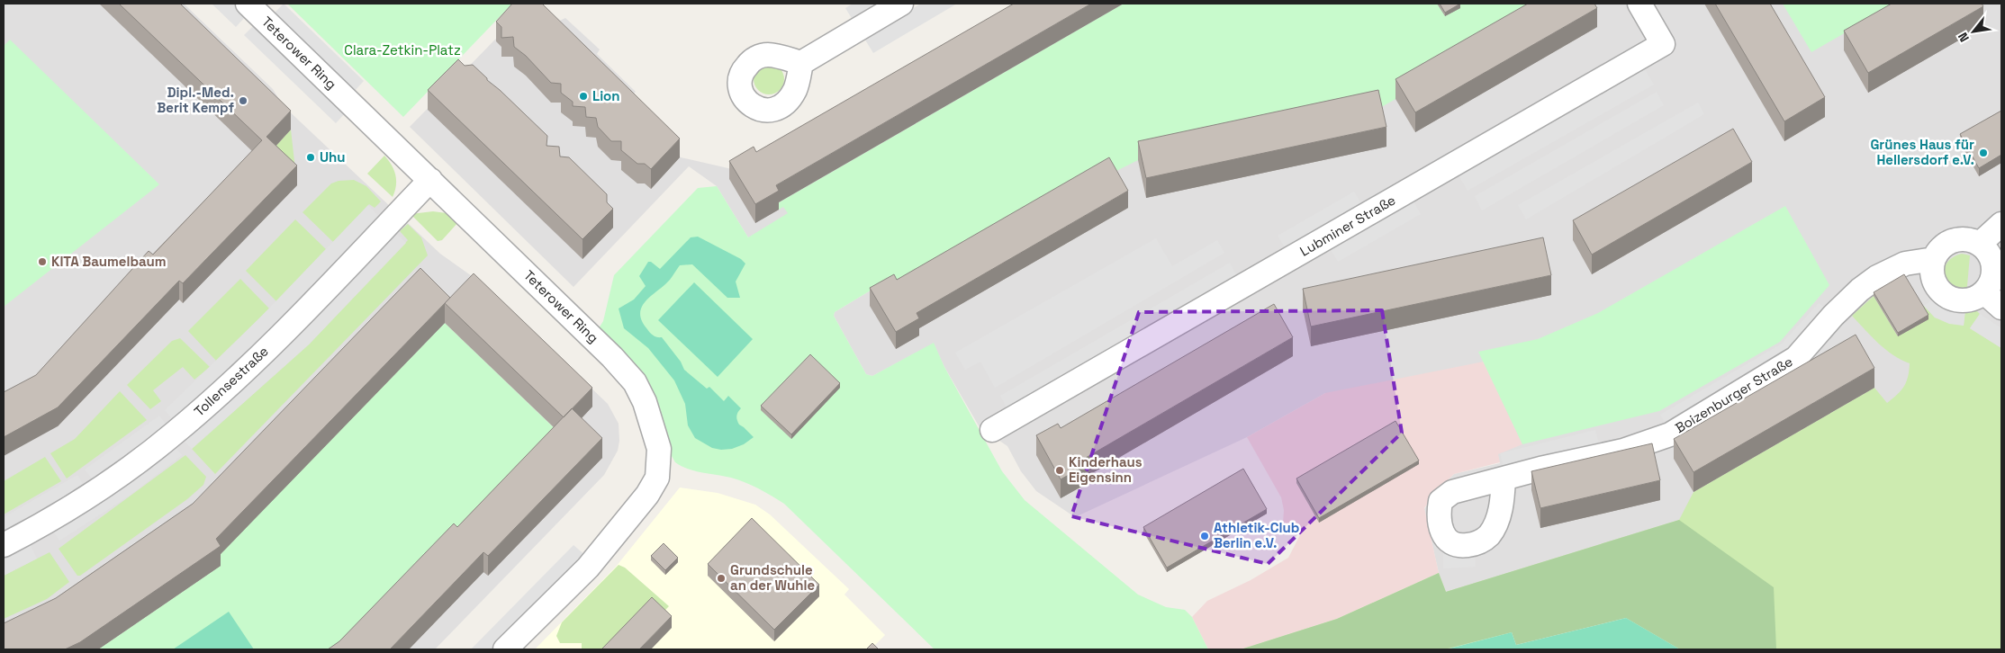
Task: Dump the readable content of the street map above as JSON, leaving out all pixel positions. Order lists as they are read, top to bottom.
{
  "streets": {
    "street": [
      "Teterower Ring",
      "Lubminer Straße",
      "Tollensestraße",
      "Boizenburger Straße"
    ]
  },
  "crossings": [
    ["Teterower Ring", "Tollensestraße"]
  ],
  "parks": ["Clara-Zetkin-Platz"],
  "places": [
    "Lion",
    "Dipl.-Med. Berit Kempf",
    "Grünes Haus für Hellersdorf e.V.",
    "Uhu",
    "KITA Baumelbaum",
    "Kinderhaus Eigensinn",
    "Athletik-Club Berlin e.V.",
    "Grundschule an der Wuhle"
  ],
  "north": "bottom left"
}
